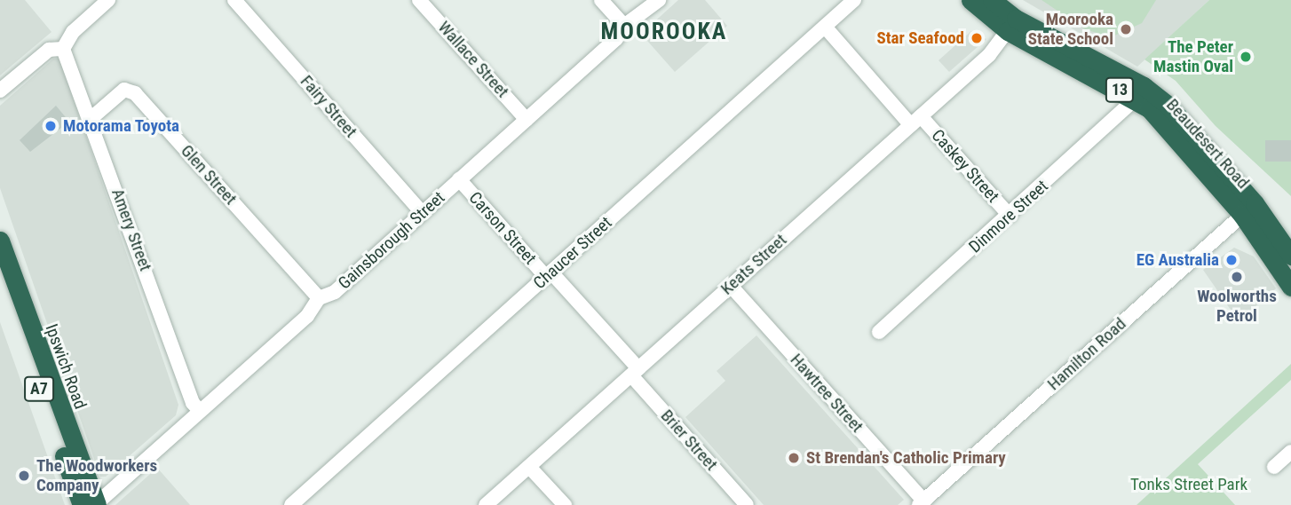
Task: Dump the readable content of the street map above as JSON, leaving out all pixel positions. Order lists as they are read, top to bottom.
{
  "streets": {
    "highway": [
      "13",
      "Beaudesert Road",
      "Ipswich Road",
      "A7"
    ],
    "street": [
      "Wallace Street",
      "Fairy Street",
      "Caskey Street",
      "Glen Street",
      "Dinmore Street",
      "Carson Street",
      "Amery Street",
      "Gainsborough Street",
      "Chaucer Street",
      "Keats Street",
      "Hamilton Road",
      "Hawtree Street",
      "Brier Street"
    ]
  },
  "crossings": [
    ["Wallace Street", "Gainsborough Street"],
    ["Fairy Street", "Gainsborough Street"],
    ["Beaudesert Road", "Dinmore Street"],
    ["Beaudesert Road", "Keats Street"],
    ["Beaudesert Road", "Hamilton Road"],
    ["Caskey Street", "Dinmore Street"],
    ["Caskey Street", "Chaucer Street"],
    ["Caskey Street", "Keats Street"],
    ["Glen Street", "Amery Street"],
    ["Glen Street", "Gainsborough Street"],
    ["Carson Street", "Gainsborough Street"],
    ["Carson Street", "Chaucer Street"],
    ["Carson Street", "Keats Street"],
    ["Carson Street", "Brier Street"],
    ["Amery Street", "Gainsborough Street"],
    ["Gainsborough Street", "Ipswich Road"],
    ["Keats Street", "Hawtree Street"],
    ["Keats Street", "Brier Street"],
    ["Hamilton Road", "Hawtree Street"]
  ],
  "districts": ["MOOROOKA"],
  "parks": ["Tonks Street Park"],
  "places": [
    "Moorooka State School",
    "Star Seafood",
    "The Peter Mastin Oval",
    "Motorama Toyota",
    "EG Australia",
    "Woolworths Petrol",
    "St Brendan's Catholic Primary",
    "The Woodworkers Company"
  ]
}
